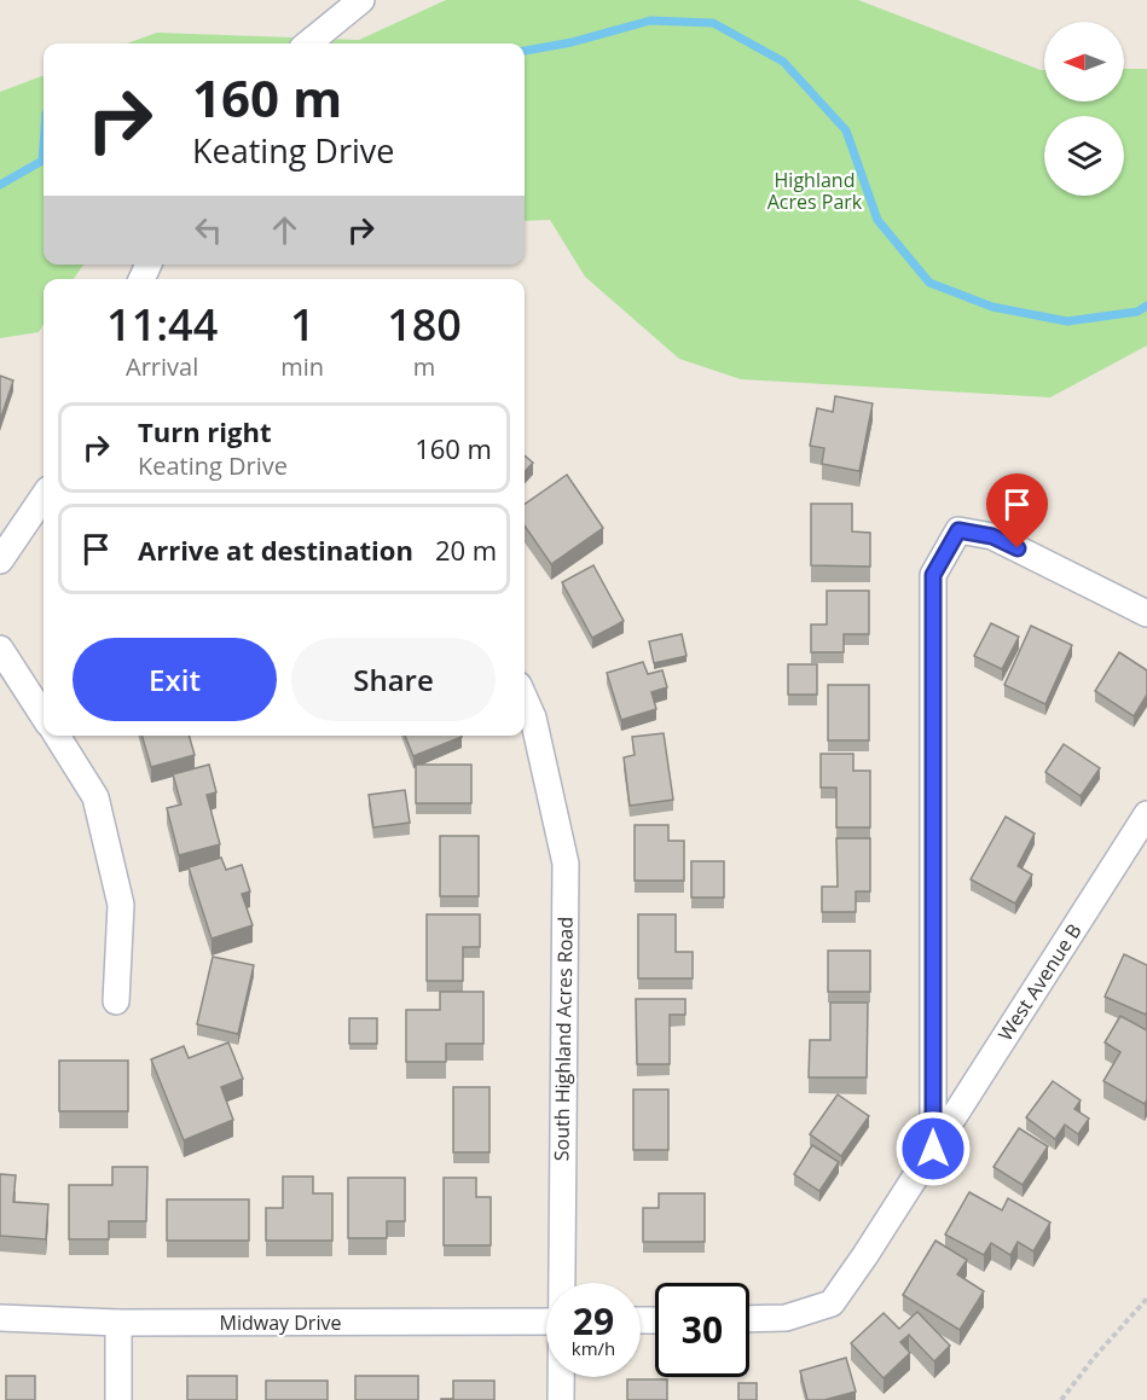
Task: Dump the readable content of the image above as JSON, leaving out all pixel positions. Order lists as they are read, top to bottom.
{
  "streets": {
    "street": ["West Avenue B", "South Highland Acres Road", "Midway Drive"]
  },
  "parks": ["Highland Acres Park"],
  "north": "left",
  "page": {
    "turn": ["160 m", "Keating Drive"],
    "eta": [
      "11:44",
      "Arrival",
      "1",
      "min",
      "180",
      "m"
    ],
    "list": [
      {
        "name": "Turn right",
        "note": "Keating Drive",
        "value": "160 m"
      },
      {
        "name": "Arrive at destination",
        "value": "20 m"
      }
    ],
    "buttons": ["Exit", "Share"],
    "speed": "29 km/h",
    "limit": "30"
  }
}
